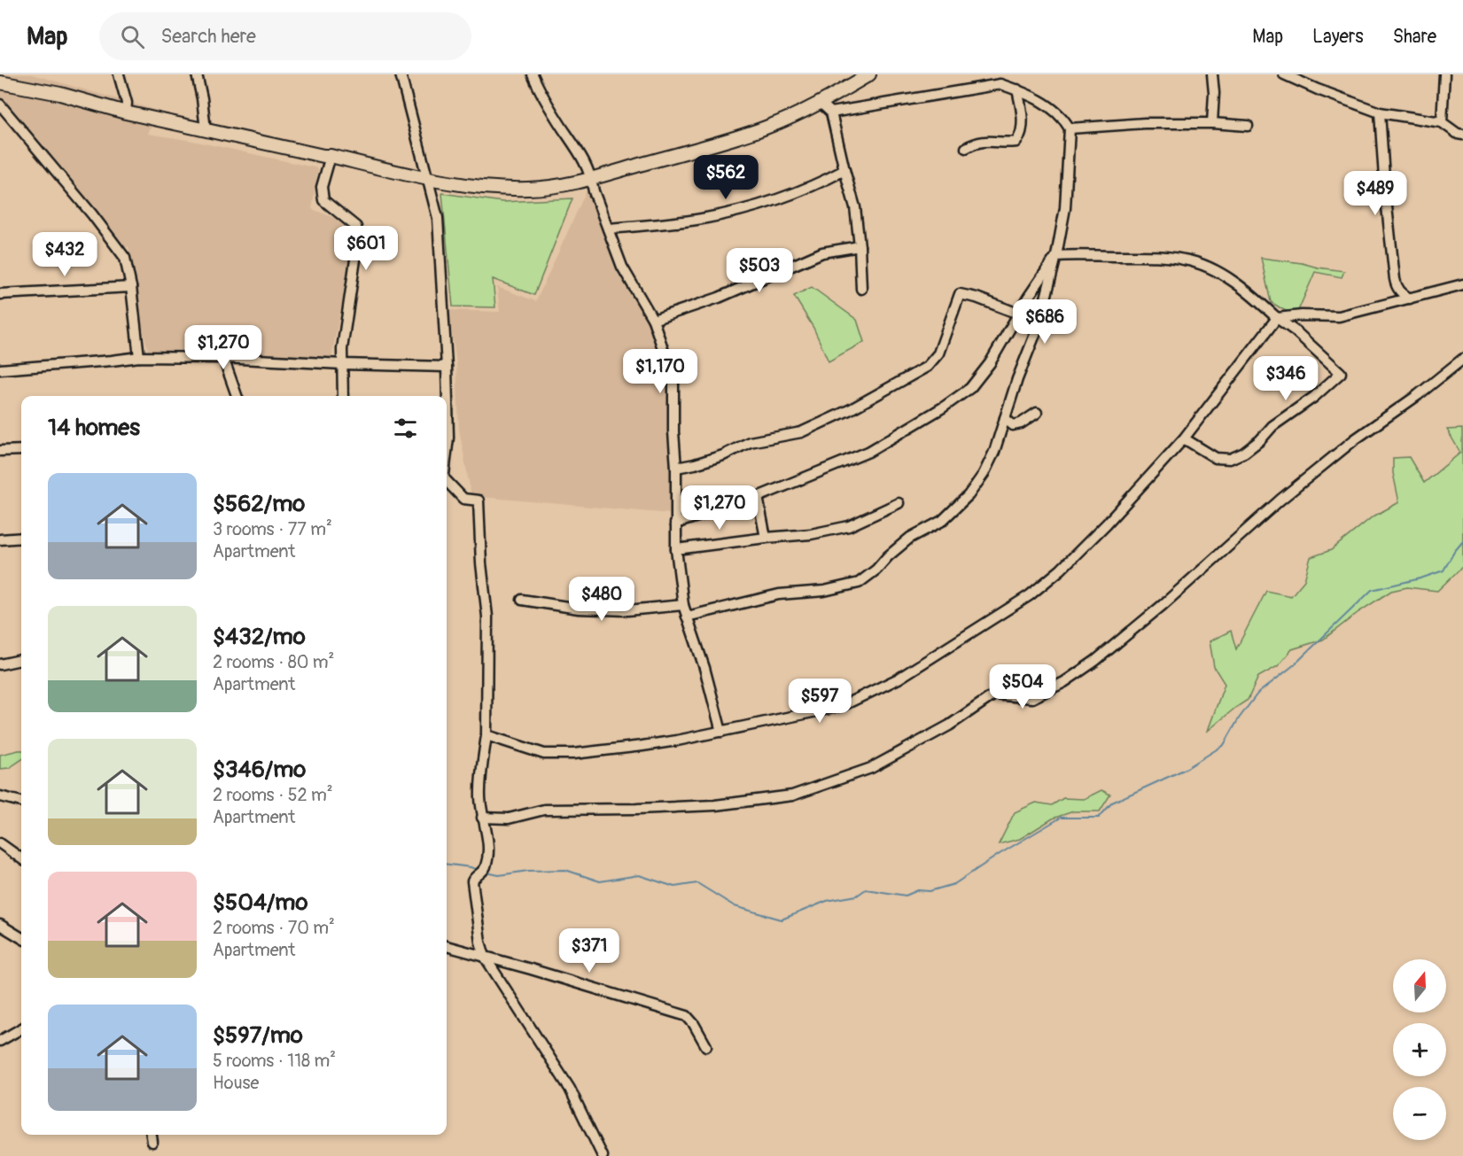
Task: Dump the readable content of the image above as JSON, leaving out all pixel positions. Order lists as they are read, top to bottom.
{
  "north": "top",
  "page": {
    "header": "Map",
    "search": "Search here",
    "nav": ["Map", "Layers", "Share"],
    "price": [
      "$562",
      "$489",
      "$601",
      "$432",
      "$503",
      "$686",
      "$1,270",
      "$1,170",
      "$346",
      "$1,270",
      "$480",
      "$504",
      "$597",
      "$371"
    ],
    "heading": "14 homes",
    "list": [
      {
        "name": "$562/mo",
        "note": "3 rooms · 77 m² · Apartment"
      },
      {
        "name": "$432/mo",
        "note": "2 rooms · 80 m² · Apartment"
      },
      {
        "name": "$346/mo",
        "note": "2 rooms · 52 m² · Apartment"
      },
      {
        "name": "$504/mo",
        "note": "2 rooms · 70 m² · Apartment"
      },
      {
        "name": "$597/mo",
        "note": "5 rooms · 118 m² · House"
      }
    ],
    "map_buttons": ["+", "−"]
  }
}
